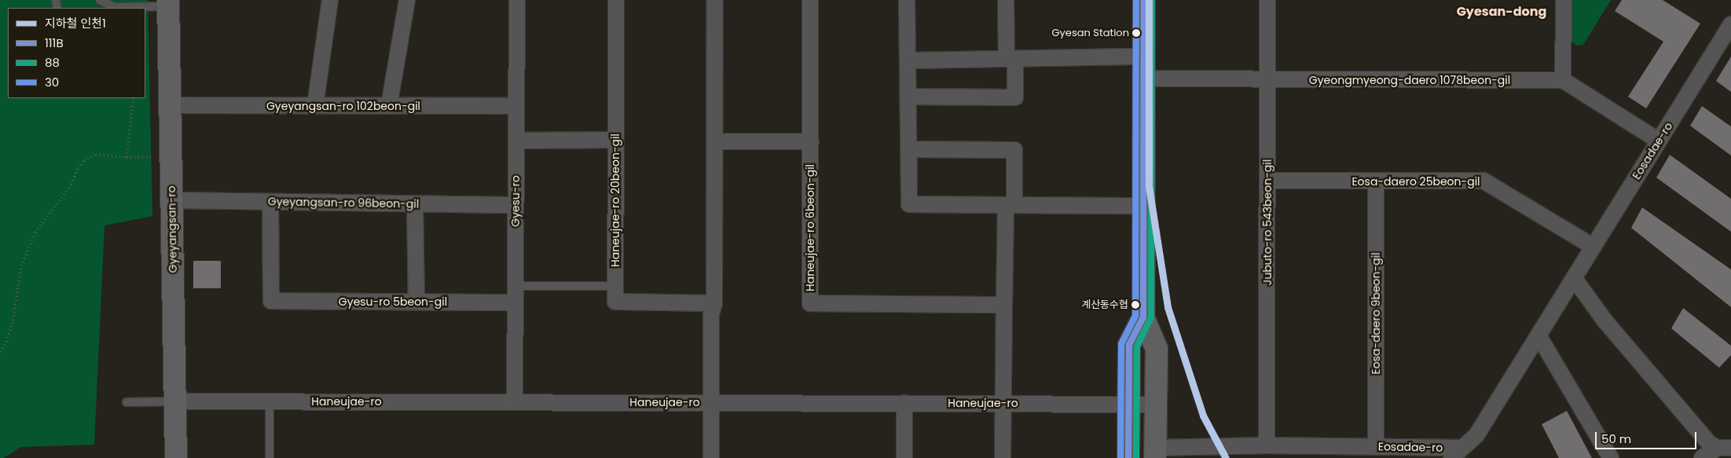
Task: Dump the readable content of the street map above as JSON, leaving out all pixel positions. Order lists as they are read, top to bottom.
{
  "streets": {
    "street": [
      "Gyeongmyeong-daero 1078beon-gil",
      "Gyeyangsan-ro 102beon-gil",
      "Eosadae-ro",
      "Eosa-daero 25beon-gil",
      "Haneujae-ro 20beon-gil",
      "Gyesu-ro",
      "Gyeyangsan-ro 96beon-gil",
      "Jubuto-ro 543beon-gil",
      "Haneujae-ro 6beon-gil",
      "Gyeyangsan-ro",
      "Gyesu-ro 5beon-gil",
      "Eosa-daero 9beon-gil",
      "Haneujae-ro"
    ]
  },
  "crossings": [
    ["Gyeongmyeong-daero 1078beon-gil", "Jubuto-ro 543beon-gil"],
    ["Gyeyangsan-ro 102beon-gil", "Gyesu-ro"],
    ["Gyeyangsan-ro 102beon-gil", "Gyeyangsan-ro"],
    ["Eosadae-ro", "Eosa-daero 25beon-gil"],
    ["Eosadae-ro", "Jubuto-ro 543beon-gil"],
    ["Eosadae-ro", "Eosa-daero 9beon-gil"],
    ["Eosa-daero 25beon-gil", "Jubuto-ro 543beon-gil"],
    ["Eosa-daero 25beon-gil", "Eosa-daero 9beon-gil"],
    ["Gyesu-ro", "Gyeyangsan-ro 96beon-gil"],
    ["Gyesu-ro", "Gyesu-ro 5beon-gil"],
    ["Gyesu-ro", "Haneujae-ro"],
    ["Gyeyangsan-ro 96beon-gil", "Gyeyangsan-ro"],
    ["Gyeyangsan-ro 96beon-gil", "Gyesu-ro 5beon-gil"],
    ["Gyeyangsan-ro", "Haneujae-ro"]
  ],
  "districts": ["Gyesan-dong"],
  "places": ["Gyesan Station", "계산동수협"],
  "lines": [
    "metro line 인천1",
    "transit line 111B",
    "transit line 88",
    "transit line 30"
  ],
  "legend": [
    "지하철 인천1",
    "111B",
    "88",
    "30"
  ],
  "scale_bar": "50 m"
}
